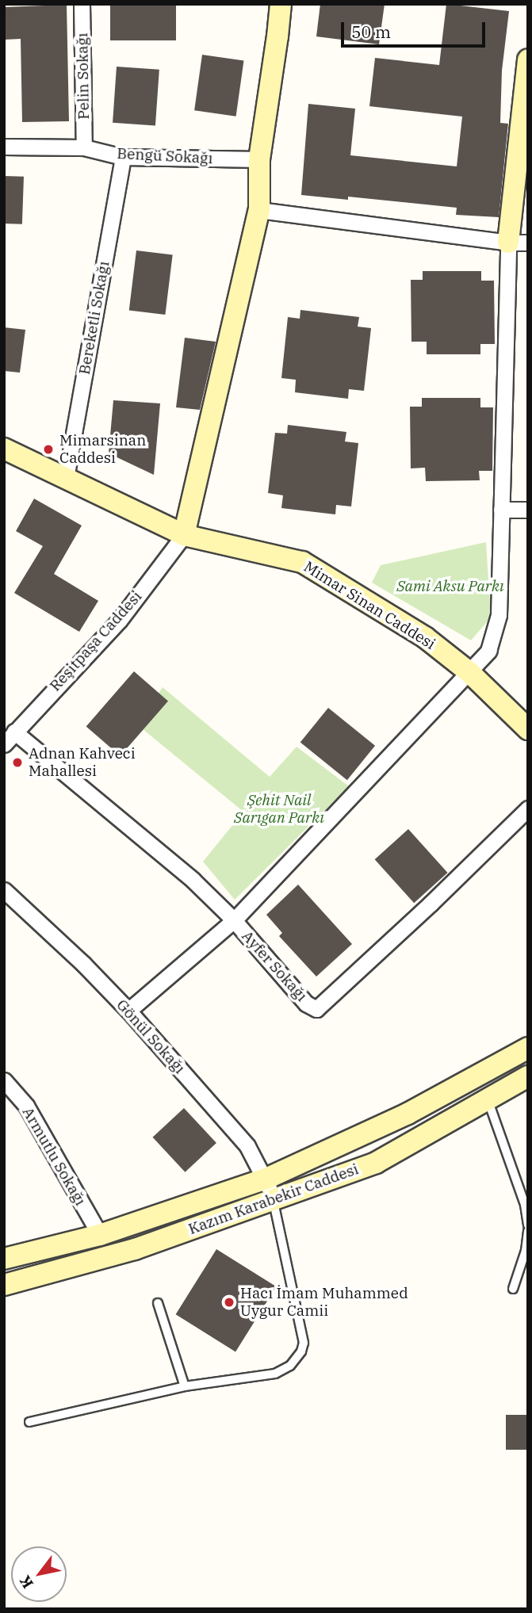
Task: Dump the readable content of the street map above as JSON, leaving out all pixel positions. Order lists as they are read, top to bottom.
{
  "streets": {
    "street": [
      "Pelin Sokağı",
      "Bengü Sokağı",
      "Bereketli Sokağı",
      "Mimar Sinan Caddesi",
      "Reşitpaşa Caddesi",
      "Ayfer Sokağı",
      "Gönül Sokağı",
      "Armutlu Sokağı",
      "Kazım Karabekir Caddesi"
    ]
  },
  "crossings": [
    ["Pelin Sokağı", "Bengü Sokağı"],
    ["Bengü Sokağı", "Bereketli Sokağı"],
    ["Bereketli Sokağı", "Mimar Sinan Caddesi"],
    ["Mimar Sinan Caddesi", "Reşitpaşa Caddesi"],
    ["Reşitpaşa Caddesi", "Ayfer Sokağı"],
    ["Gönül Sokağı", "Kazım Karabekir Caddesi"]
  ],
  "parks": ["Sami Aksu Parkı", "Şehit Nail Sarıgan Parkı"],
  "places": ["Mimarsinan Caddesi", "Adnan Kahveci Mahallesi", "Hacı İmam Muhammed Uygur Camii"],
  "scale_bar": "50 m",
  "north": "bottom left"
}
